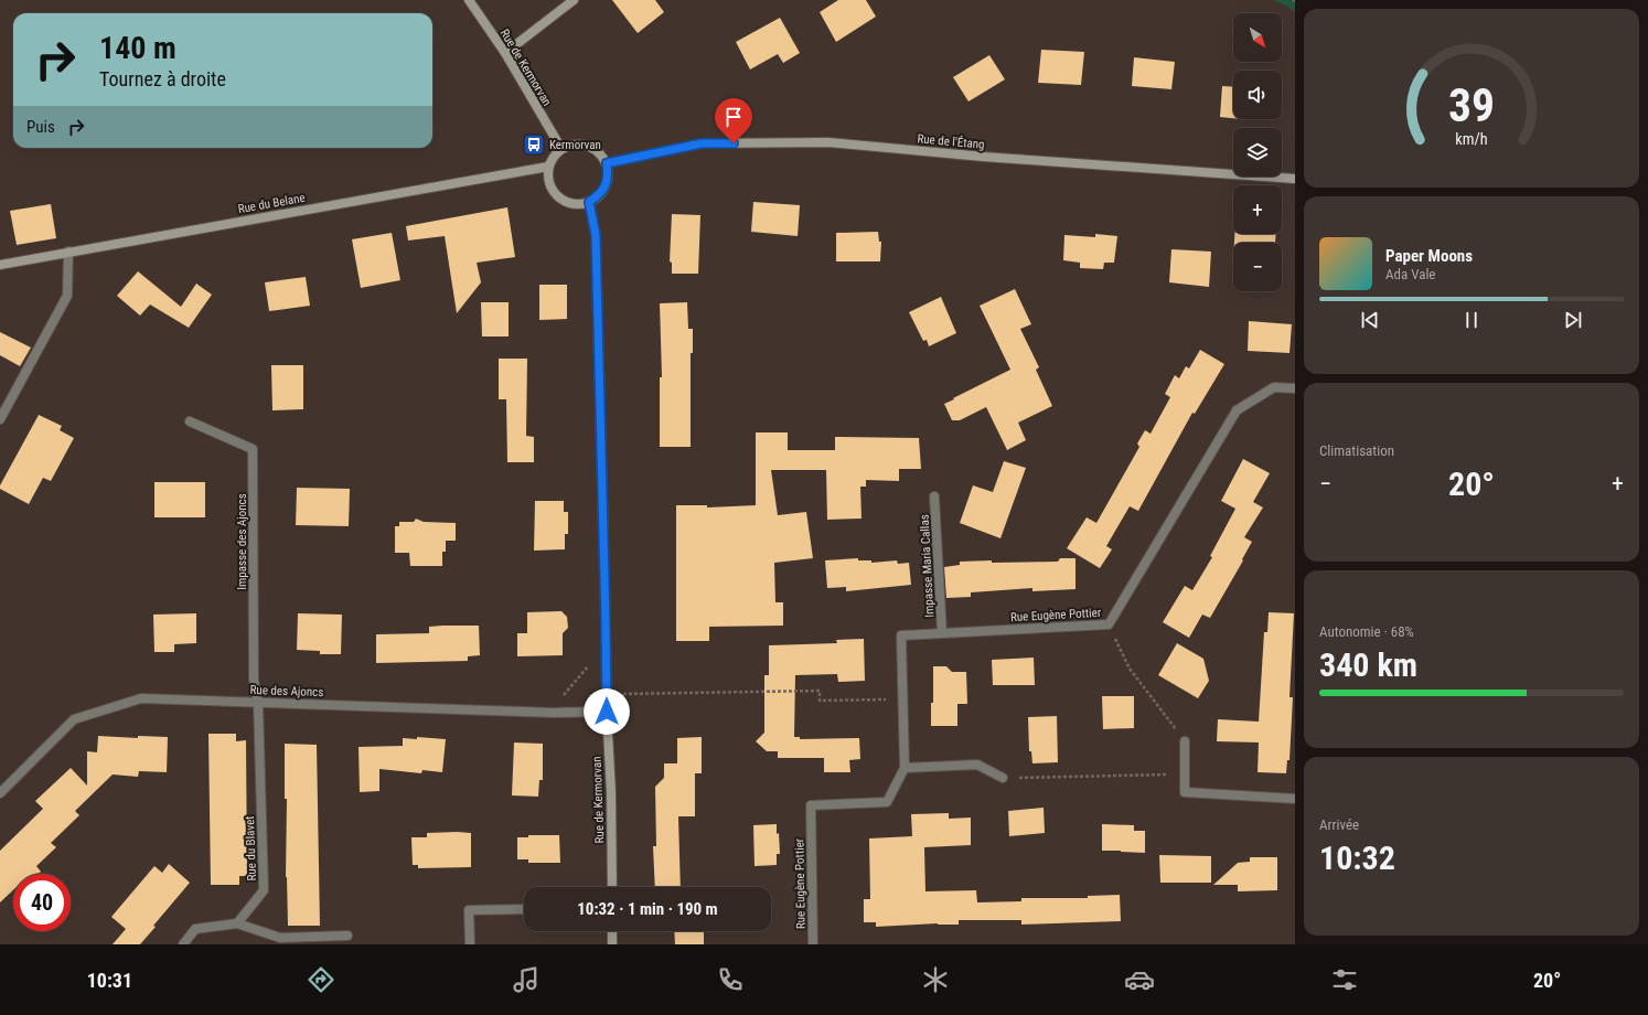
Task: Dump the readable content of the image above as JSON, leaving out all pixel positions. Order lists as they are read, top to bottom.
{
  "streets": {
    "street": [
      "Rue de Kermorvan",
      "Rue de l'Étang",
      "Rue du Belane",
      "Impasse des Ajoncs",
      "Impasse Maria Callas",
      "Rue Eugène Pottier",
      "Rue des Ajoncs",
      "Rue du Blavet"
    ]
  },
  "crossings": [
    ["Rue de Kermorvan", "Rue de l'Étang"],
    ["Rue de Kermorvan", "Rue du Belane"],
    ["Rue de Kermorvan", "Rue des Ajoncs"],
    ["Rue de l'Étang", "Rue du Belane"],
    ["Impasse des Ajoncs", "Rue des Ajoncs"],
    ["Impasse des Ajoncs", "Rue du Blavet"],
    ["Impasse Maria Callas", "Rue Eugène Pottier"],
    ["Rue des Ajoncs", "Rue du Blavet"]
  ],
  "places": {
    "bus stop": ["Kermorvan"]
  },
  "north": "bottom right",
  "page": {
    "map_buttons": ["+", "−"],
    "turn": ["140 m", "Tournez à droite"],
    "then": "Puis",
    "song": ["Paper Moons", "Ada Vale"],
    "tile": [
      "Climatisation",
      ["Autonomie · 68%", "340 km"],
      ["Arrivée", "10:32"]
    ],
    "heat": ["−", "20°", "+"],
    "limit": "40",
    "trip": "10:32 · 1 min · 190 m",
    "tabs": ["10:31", "20°"],
    "gauge": ["39", "km/h"]
  }
}
